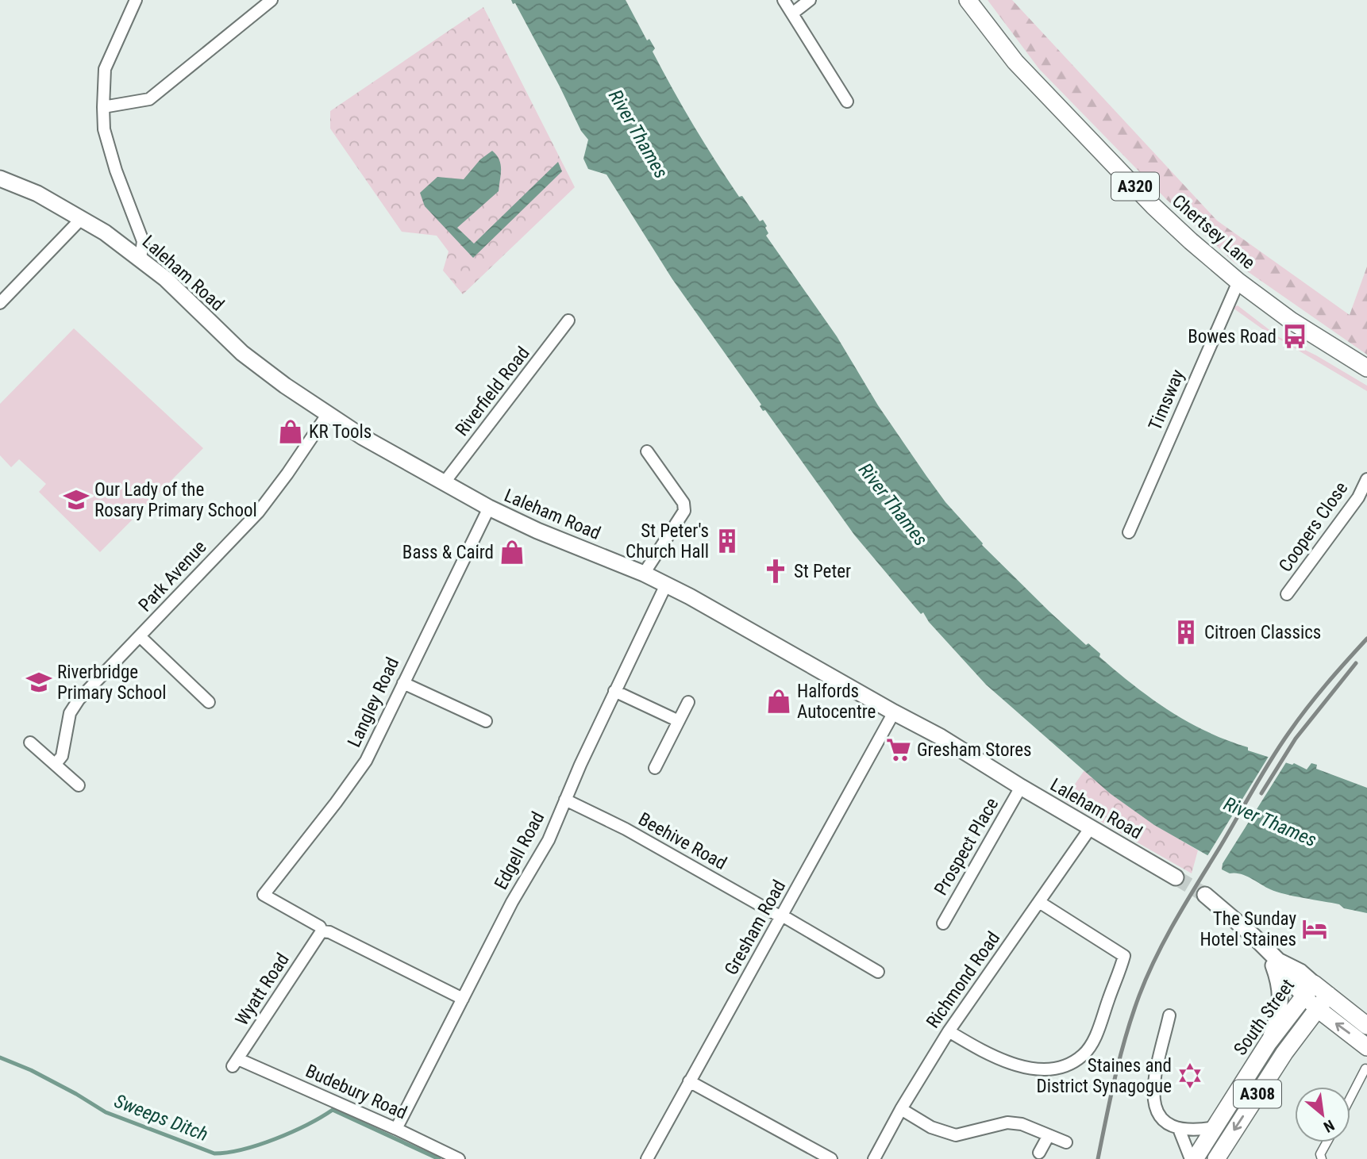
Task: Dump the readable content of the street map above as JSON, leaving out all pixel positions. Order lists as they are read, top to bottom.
{
  "streets": {
    "main road": [
      "A320",
      "Chertsey Lane",
      "Laleham Road",
      "South Street",
      "A308"
    ],
    "street": [
      "Riverfield Road",
      "Timsway",
      "Coopers Close",
      "Park Avenue",
      "Langley Road",
      "Beehive Road",
      "Prospect Place",
      "Edgell Road",
      "Gresham Road",
      "Richmond Road",
      "Wyatt Road",
      "Budebury Road"
    ]
  },
  "crossings": [
    ["Chertsey Lane", "Timsway"],
    ["Laleham Road", "Riverfield Road"],
    ["Laleham Road", "Park Avenue"],
    ["Laleham Road", "Langley Road"],
    ["Laleham Road", "Prospect Place"],
    ["Laleham Road", "Edgell Road"],
    ["Laleham Road", "Gresham Road"],
    ["Laleham Road", "Richmond Road"],
    ["Langley Road", "Wyatt Road"],
    ["Beehive Road", "Edgell Road"],
    ["Beehive Road", "Gresham Road"],
    ["Edgell Road", "Budebury Road"],
    ["Wyatt Road", "Budebury Road"]
  ],
  "water": ["River Thames", "Sweeps Ditch"],
  "places": {
    "bus stop": ["Bowes Road"],
    "shop": ["KR Tools", "Bass & Caird", "Halfords Autocentre"],
    "school or university": ["Our Lady of the Rosary Primary School", "Riverbridge Primary School"],
    "building": ["St Peter's Church Hall", "Citroen Classics"],
    "church": ["St Peter"],
    "supermarket": ["Gresham Stores"],
    "hotel": ["The Sunday Hotel Staines"],
    "synagogue": ["Staines and District Synagogue"]
  },
  "north": "bottom right"
}
